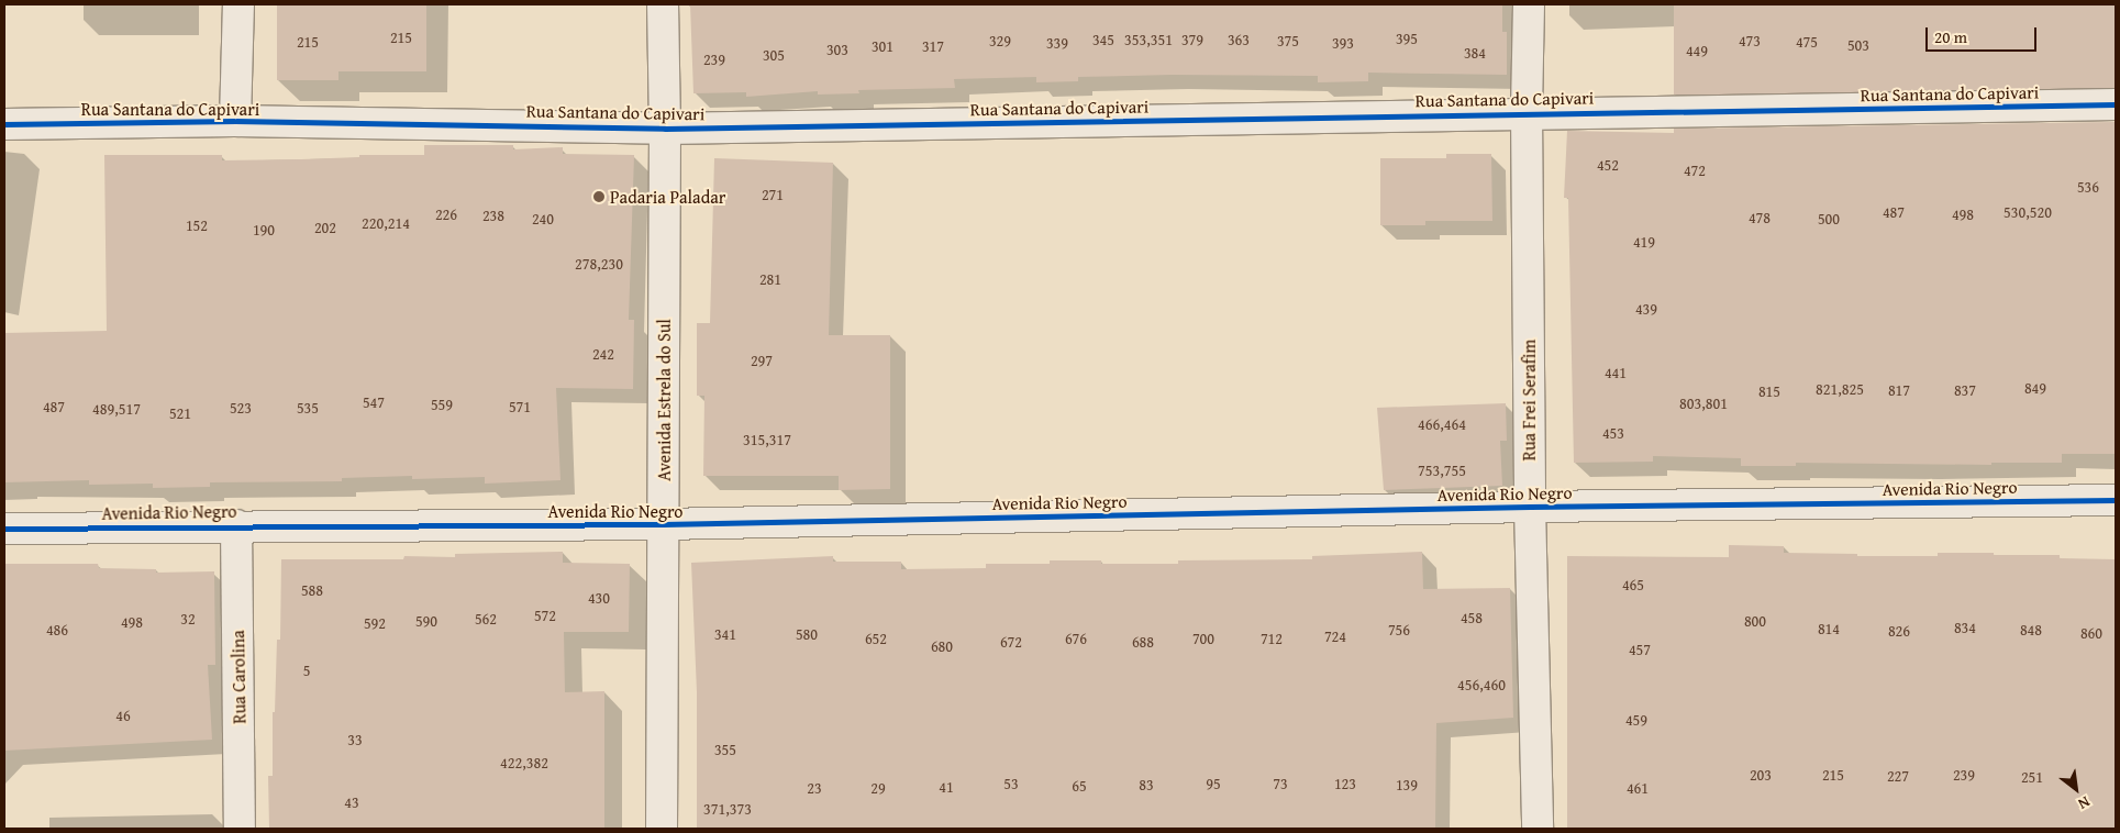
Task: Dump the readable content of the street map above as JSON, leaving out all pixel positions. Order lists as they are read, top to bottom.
{
  "streets": {
    "street": [
      "Rua Santana do Capivari",
      "Avenida Estrela do Sul",
      "Rua Frei Serafim",
      "Avenida Rio Negro",
      "Rua Carolina"
    ]
  },
  "crossings": [
    ["Rua Santana do Capivari", "Avenida Estrela do Sul"],
    ["Rua Santana do Capivari", "Rua Frei Serafim"],
    ["Avenida Estrela do Sul", "Avenida Rio Negro"],
    ["Rua Frei Serafim", "Avenida Rio Negro"],
    ["Avenida Rio Negro", "Rua Carolina"]
  ],
  "places": ["Padaria Paladar"],
  "house_numbers": [
    "215",
    "395",
    "345",
    "353,351",
    "379",
    "363",
    "329",
    "375",
    "473",
    "215",
    "475",
    "339",
    "393",
    "503",
    "301",
    "317",
    "303",
    "449",
    "384",
    "305",
    "239",
    "452",
    "472",
    "536",
    "271",
    "487",
    "530,520",
    "226",
    "498",
    "238",
    "478",
    "240",
    "500",
    "220,214",
    "152",
    "202",
    "190",
    "419",
    "278,230",
    "281",
    "439",
    "242",
    "297",
    "441",
    "849",
    "821,825",
    "817",
    "837",
    "815",
    "547",
    "803,801",
    "559",
    "487",
    "571",
    "523",
    "535",
    "489,517",
    "521",
    "466,464",
    "453",
    "315,317",
    "753,755",
    "465",
    "588",
    "430",
    "572",
    "458",
    "32",
    "562",
    "590",
    "800",
    "498",
    "592",
    "834",
    "814",
    "486",
    "756",
    "848",
    "826",
    "860",
    "341",
    "580",
    "724",
    "652",
    "676",
    "700",
    "712",
    "672",
    "688",
    "680",
    "457",
    "5",
    "456,460",
    "46",
    "459",
    "33",
    "355",
    "422,382",
    "203",
    "215",
    "239",
    "227",
    "251",
    "53",
    "95",
    "73",
    "123",
    "83",
    "139",
    "65",
    "41",
    "23",
    "29",
    "461",
    "43",
    "371,373"
  ],
  "scale_bar": "20 m",
  "north": "bottom right"
}
